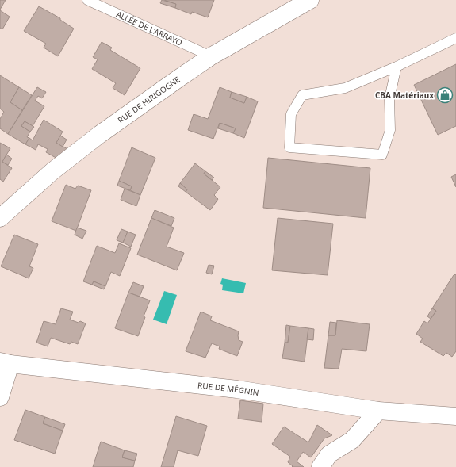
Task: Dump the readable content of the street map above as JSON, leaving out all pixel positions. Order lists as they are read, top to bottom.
{
  "streets": {
    "street": ["RUE DE HIRIGOGNE", "RUE DE MÉGNIN"],
    "lane": ["ALLÉE DE L'ARRAYO"]
  },
  "crossings": [
    ["ALLÉE DE L'ARRAYO", "RUE DE HIRIGOGNE"]
  ],
  "places": {
    "shop": ["CBA Matériaux"]
  }
}
